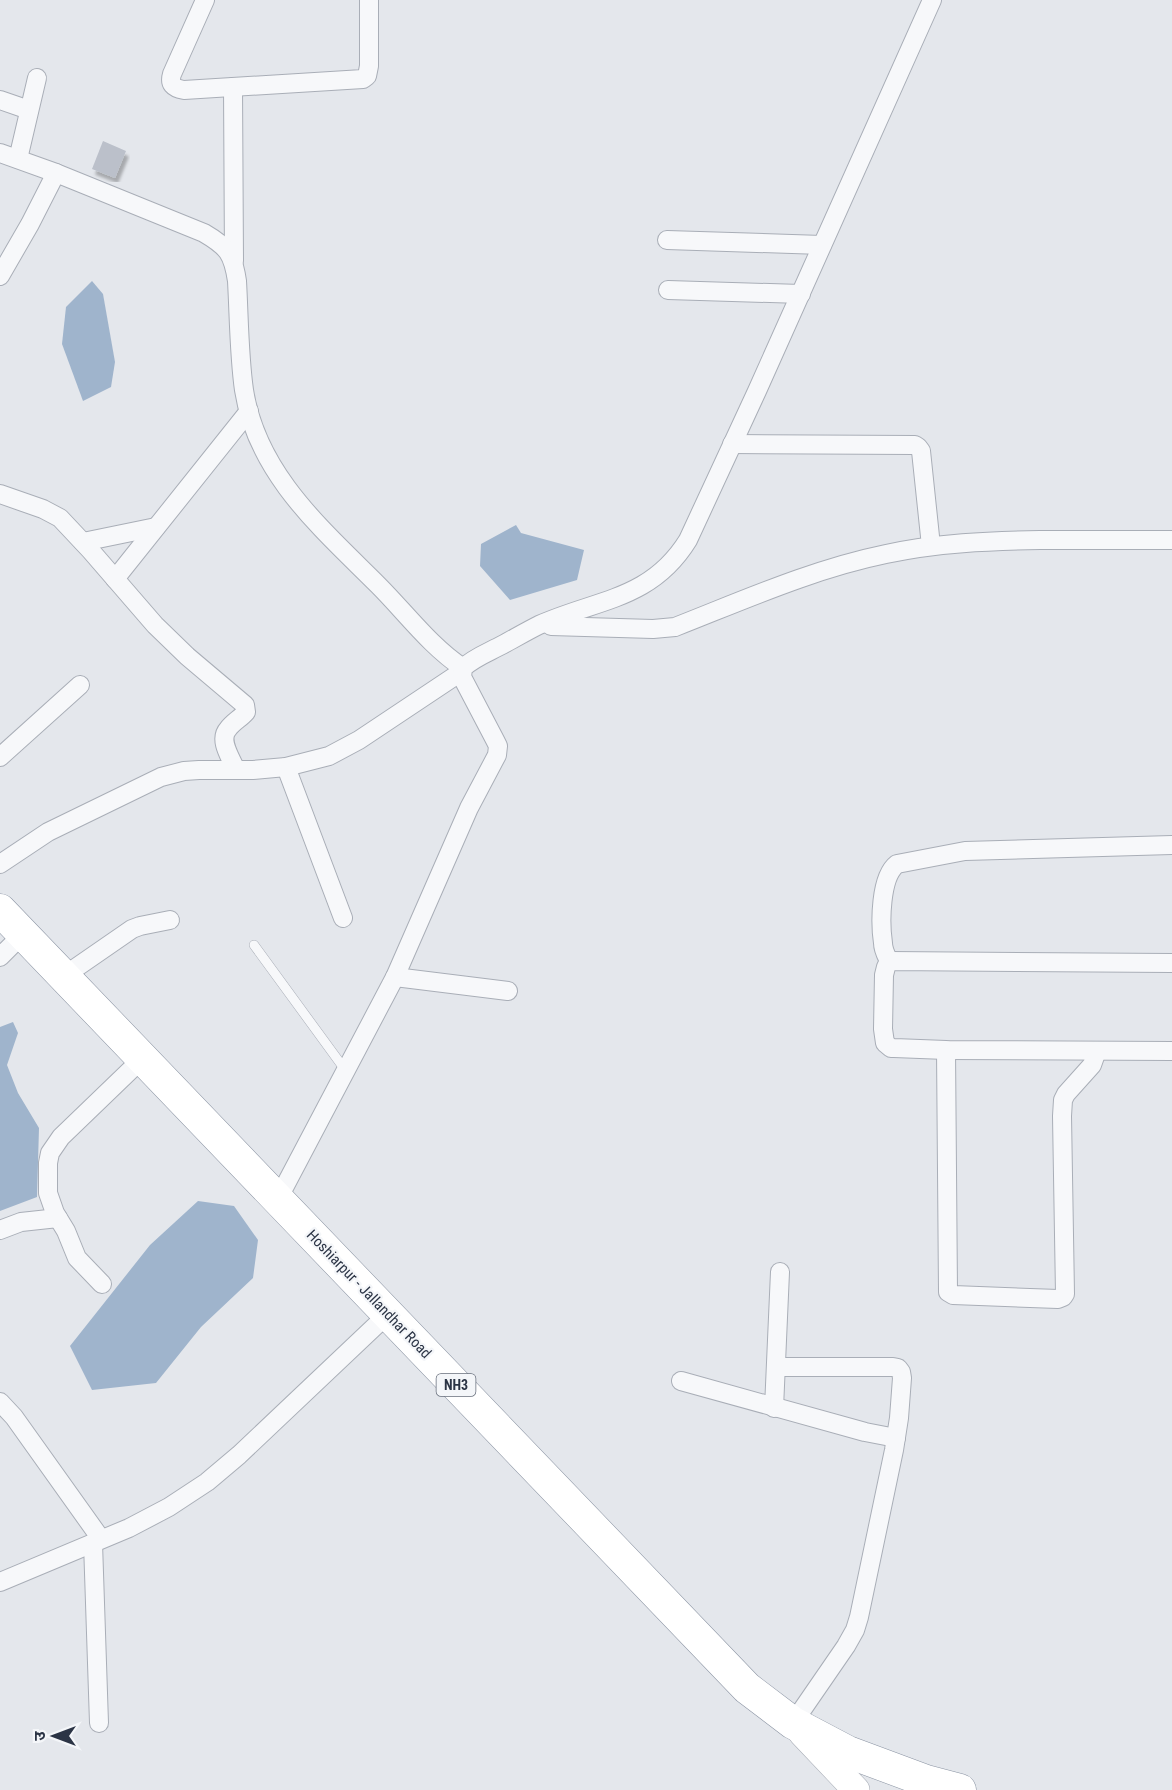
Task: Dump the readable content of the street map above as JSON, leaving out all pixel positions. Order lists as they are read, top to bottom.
{
  "streets": {
    "highway": ["Hoshiarpur - Jallandhar Road", "NH3"]
  },
  "north": "left"
}
